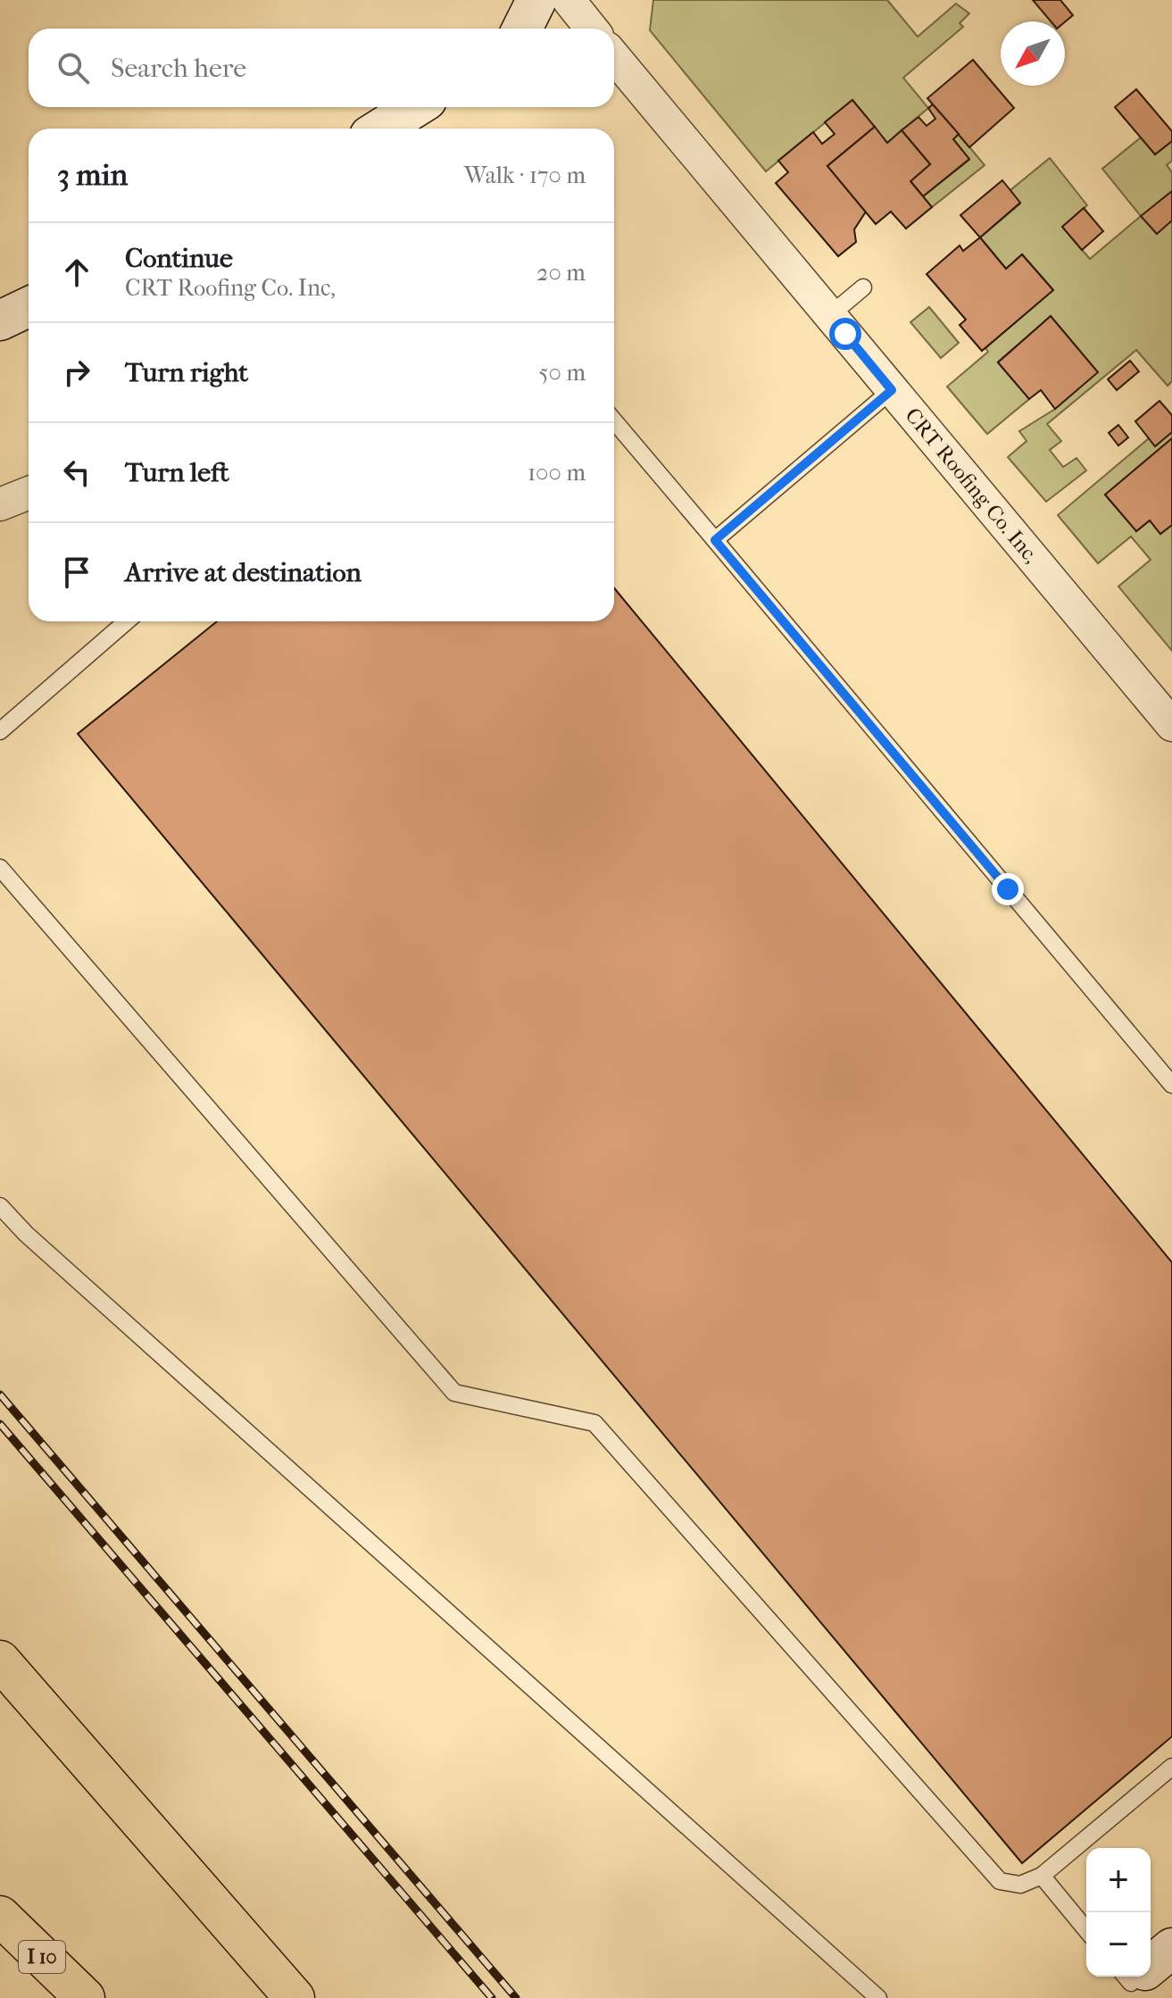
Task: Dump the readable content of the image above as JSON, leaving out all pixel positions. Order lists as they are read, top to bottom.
{
  "streets": {
    "highway": ["I 10"],
    "street": ["CRT Roofing Co. Inc,"]
  },
  "north": "bottom left",
  "page": {
    "search": "Search here",
    "heading": ["3 min", "Walk · 170 m"],
    "list": [
      ["Continue", "CRT Roofing Co. Inc,", "20 m"],
      ["Turn right", "50 m"],
      ["Turn left", "100 m"],
      "Arrive at destination"
    ],
    "map_buttons": ["+", "−"]
  }
}
